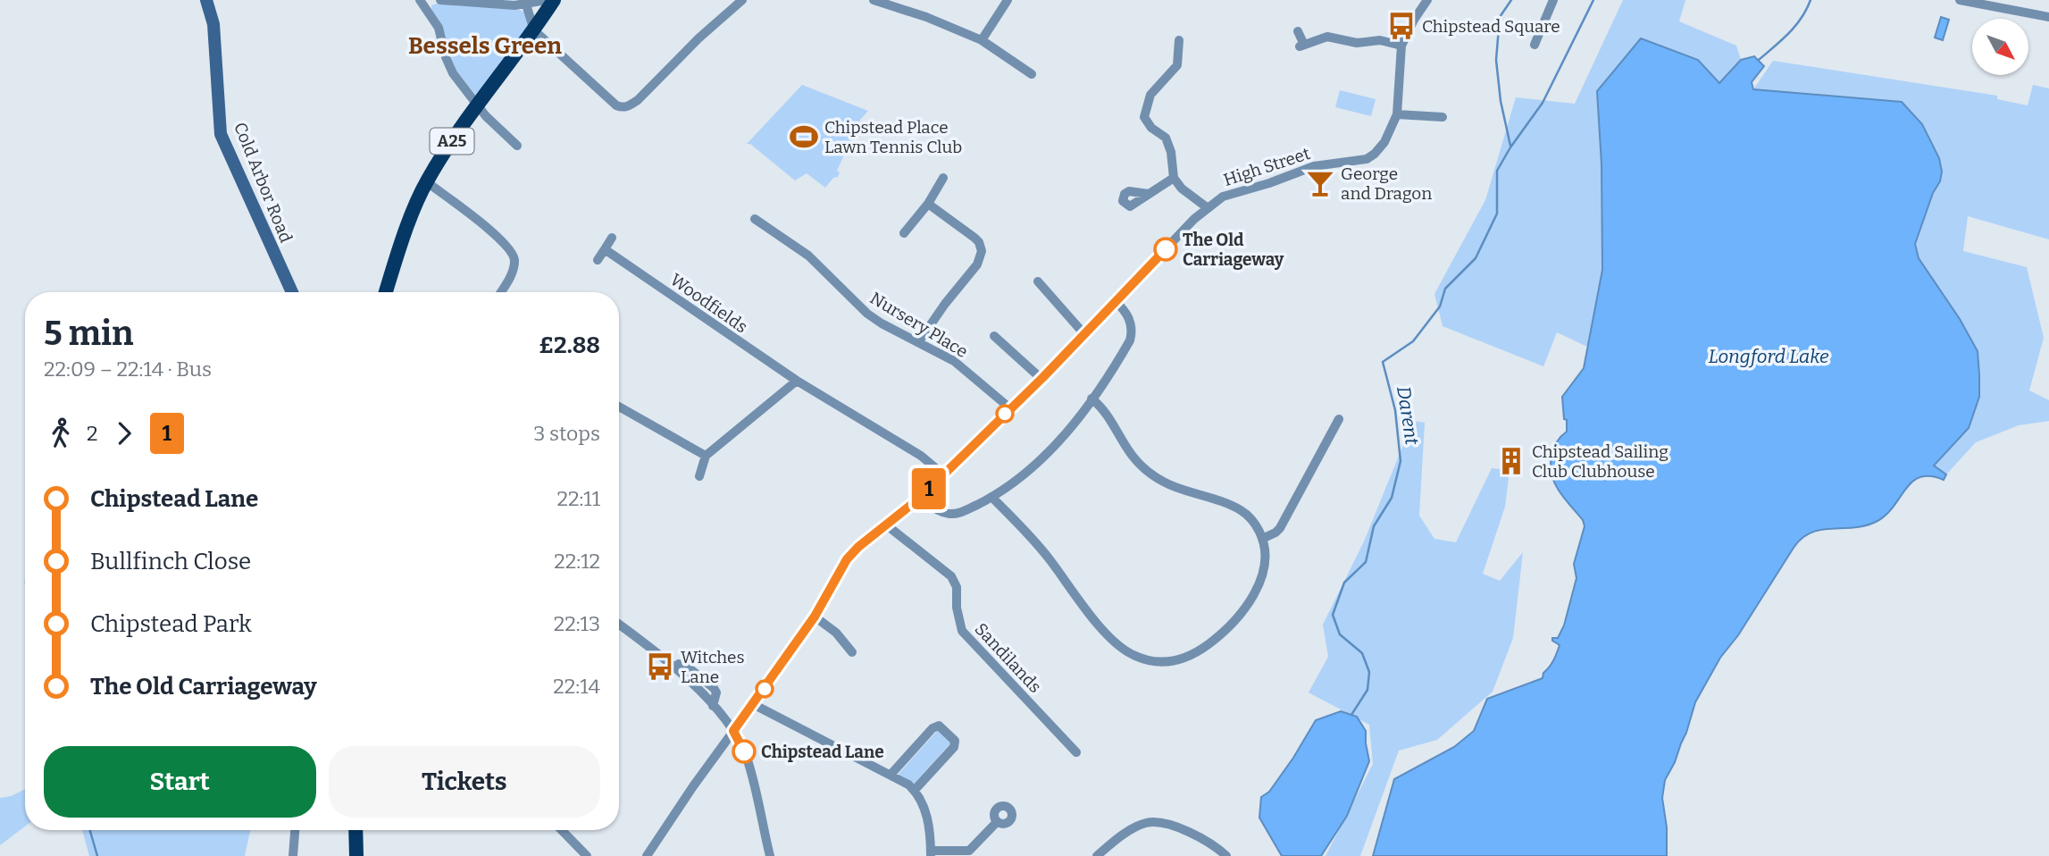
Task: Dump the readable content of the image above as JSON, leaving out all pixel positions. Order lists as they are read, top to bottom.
{
  "streets": {
    "highway": ["A25"],
    "main road": ["Cold Arbor Road"],
    "street": [
      "High Street",
      "Woodfields",
      "Nursery Place",
      "Sandilands"
    ]
  },
  "districts": ["Bessels Green"],
  "water": ["Longford Lake", "Darent"],
  "places": {
    "bus stop": ["Chipstead Square", "Witches Lane"],
    "sports": ["Chipstead Place Lawn Tennis Club"],
    "bar": ["George and Dragon"],
    "other": ["The Old Carriageway", "Chipstead Lane"],
    "building": ["Chipstead Sailing Club Clubhouse"]
  },
  "lines": ["bus line 1"],
  "north": "bottom right",
  "page": {
    "on_map": "1",
    "heading": ["5 min", "22:09 – 22:14 · Bus", "£2.88"],
    "legs": ["2", "1", "3 stops"],
    "list": [
      {
        "name": "Chipstead Lane",
        "value": "22:11"
      },
      {
        "name": "Bullfinch Close",
        "value": "22:12"
      },
      {
        "name": "Chipstead Park",
        "value": "22:13"
      },
      {
        "name": "The Old Carriageway",
        "value": "22:14"
      }
    ],
    "buttons": ["Start", "Tickets"]
  }
}
